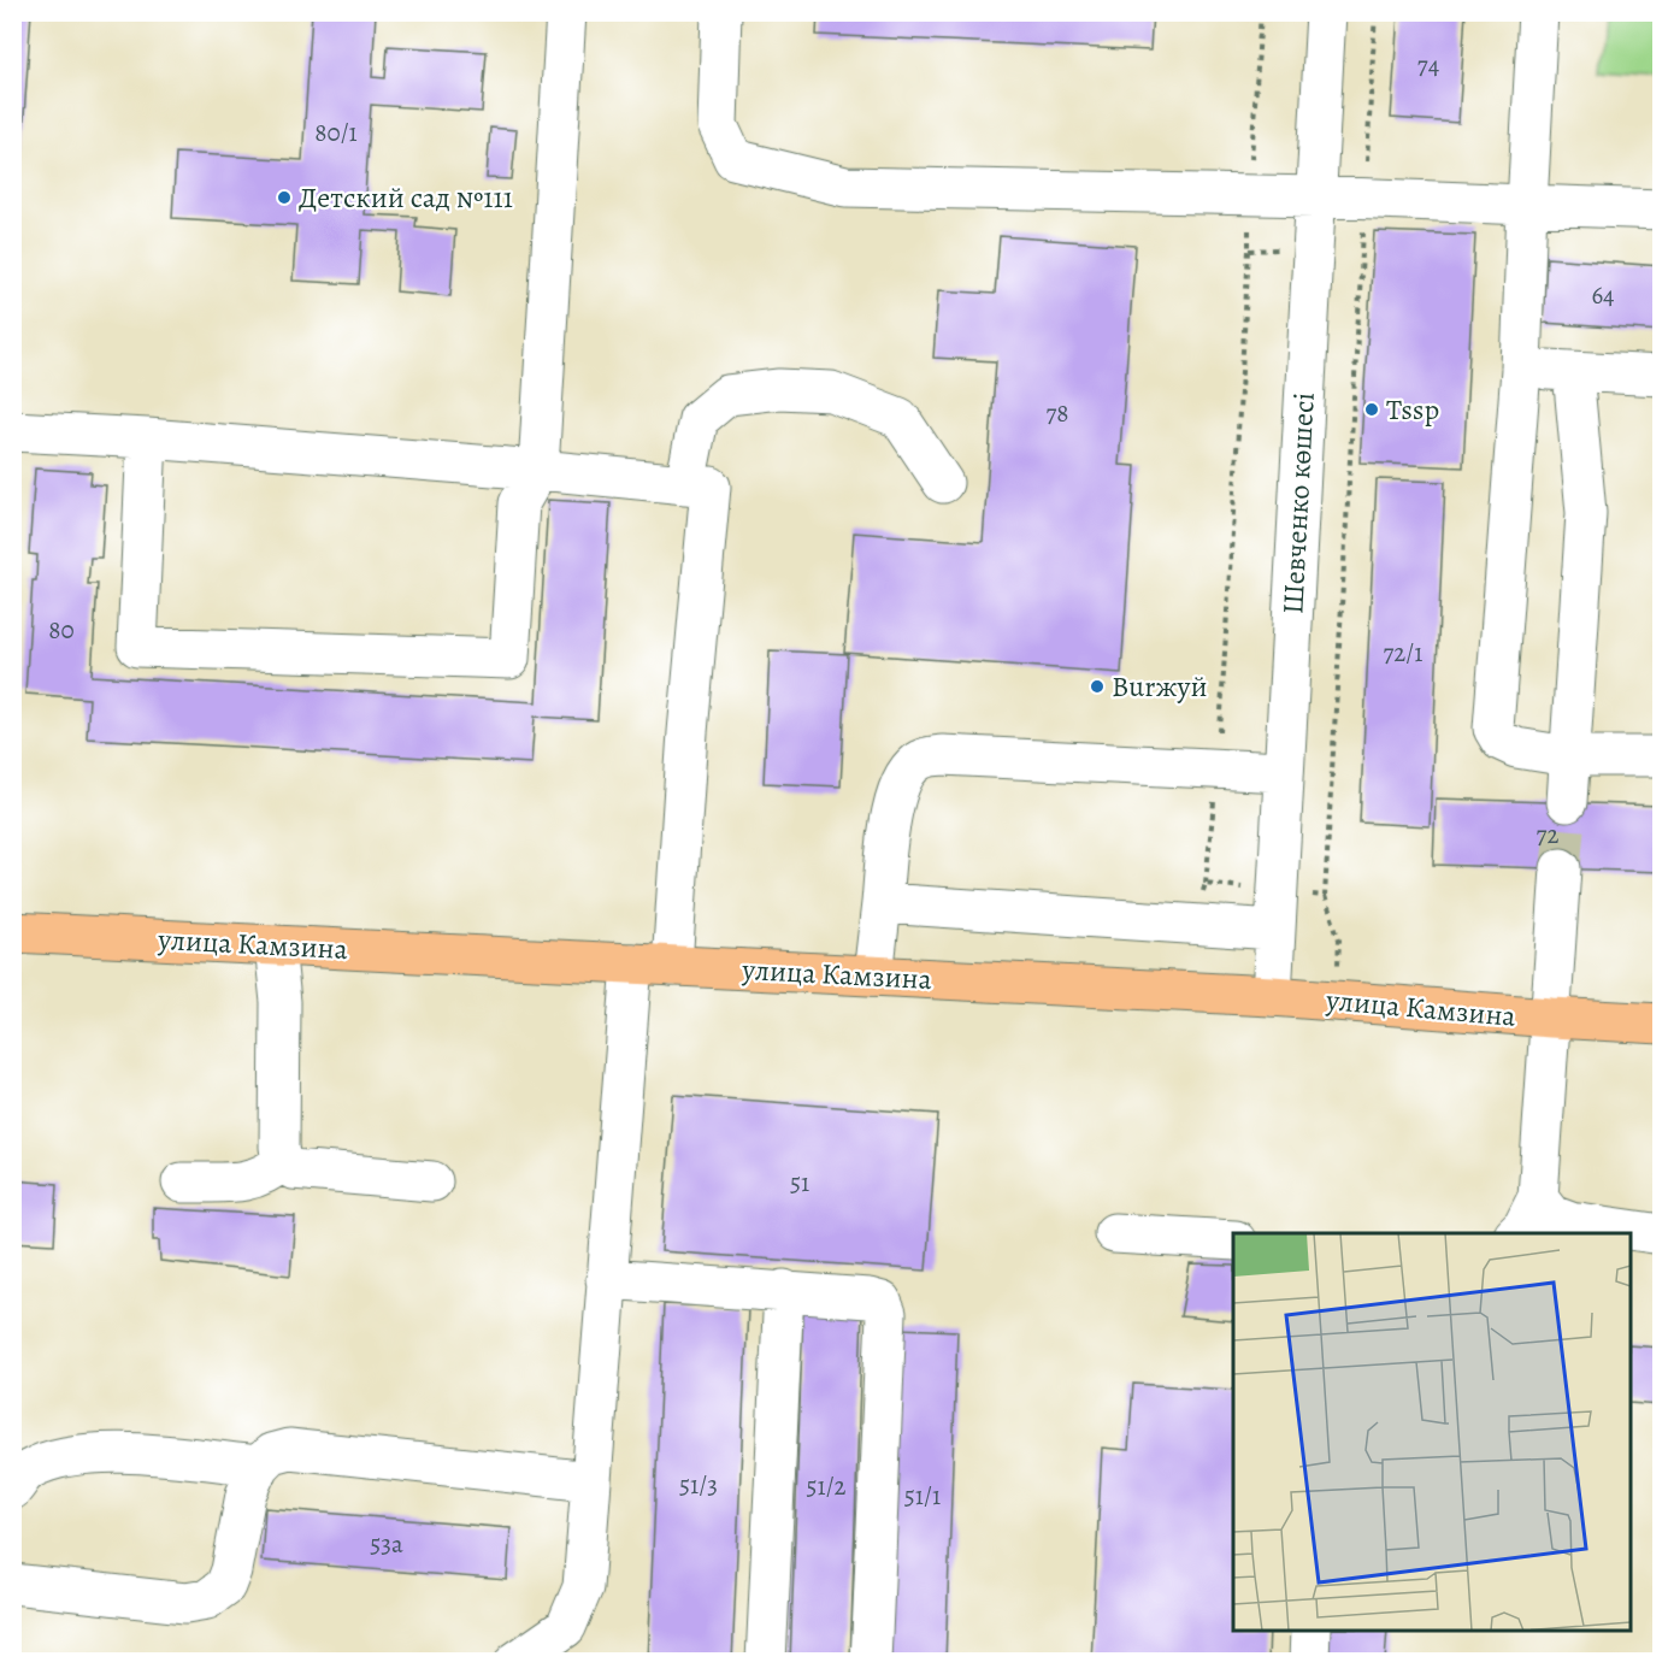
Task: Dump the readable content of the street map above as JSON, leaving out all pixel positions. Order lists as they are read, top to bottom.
{
  "streets": {
    "main road": ["улица Камзина"],
    "street": ["Шевченко көшесі"]
  },
  "crossings": [
    ["Шевченко көшесі", "улица Камзина"]
  ],
  "places": ["Детский сад №111", "Tssp", "Burжуй"],
  "house_numbers": [
    "74",
    "80/1",
    "64",
    "78",
    "80",
    "72/1",
    "72",
    "51",
    "51/3",
    "51/2",
    "51/1",
    "53а"
  ]
}
